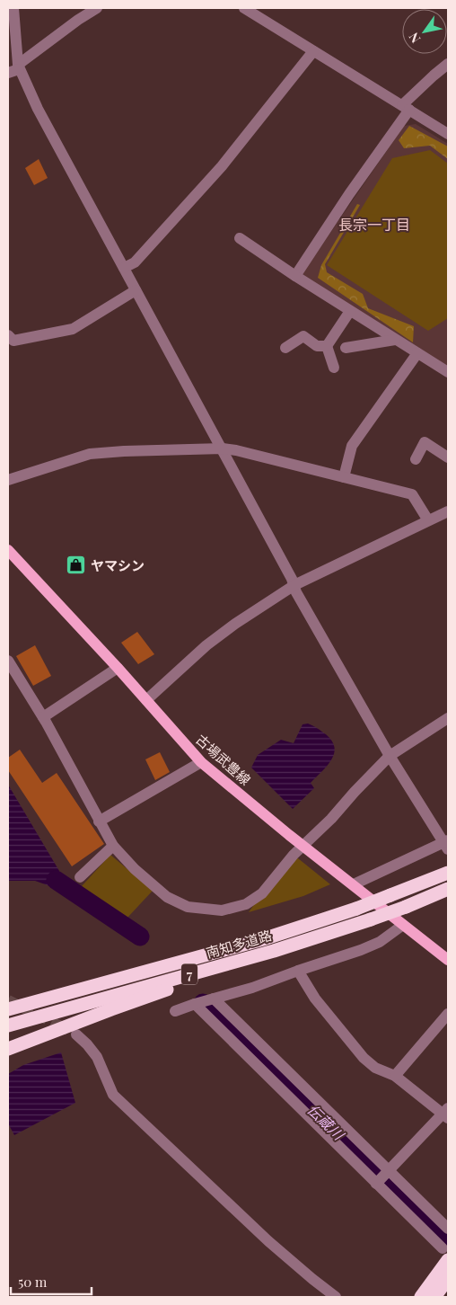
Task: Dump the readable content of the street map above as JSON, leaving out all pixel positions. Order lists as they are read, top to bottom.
{
  "streets": {
    "highway": ["南知多道路", "7"],
    "main road": ["古場武豊線"]
  },
  "districts": ["長宗一丁目"],
  "water": ["伝蔵川"],
  "places": {
    "shop": ["ヤマシン"]
  },
  "scale_bar": "50 m",
  "north": "bottom left"
}
